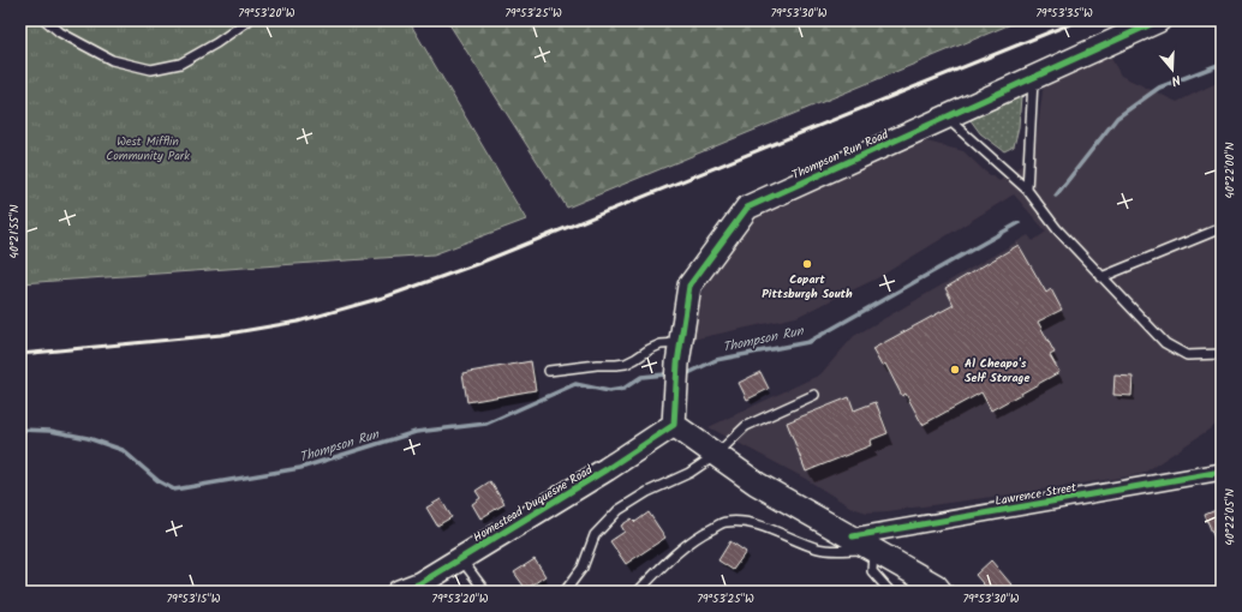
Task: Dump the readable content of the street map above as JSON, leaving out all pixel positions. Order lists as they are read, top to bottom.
{
  "streets": {
    "street": ["Thompson Run Road", "Lawrence Street", "Homestead Duquesne Road"]
  },
  "crossings": [
    ["Thompson Run Road", "Homestead Duquesne Road"]
  ],
  "water": ["Thompson Run"],
  "parks": ["West Mifflin Community Park"],
  "places": ["Copart Pittsburgh South", "Al Cheapo's Self Storage"],
  "north": "bottom",
  "coordinates": [
    "79°53'20\"W",
    "79°53'25\"W",
    "79°53'30\"W",
    "79°53'35\"W",
    "40°22'00\"N",
    "40°21'55\"N",
    "40°22'05\"N",
    "79°53'15\"W"
  ]
}
